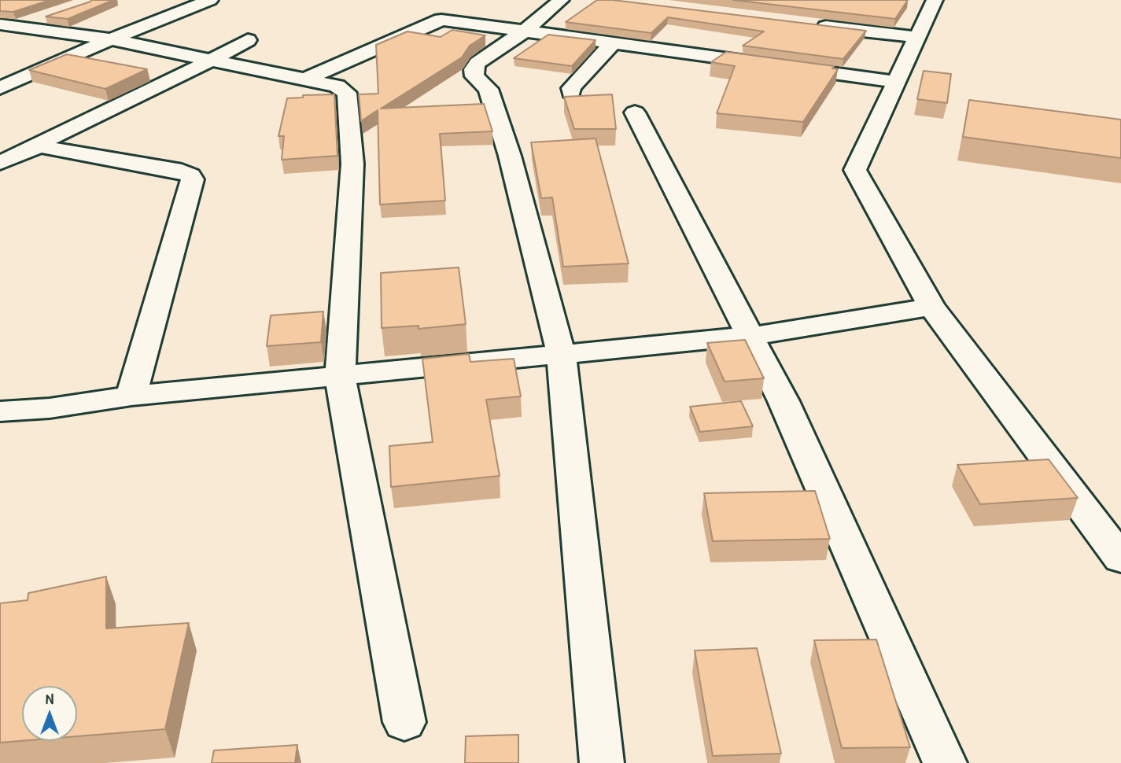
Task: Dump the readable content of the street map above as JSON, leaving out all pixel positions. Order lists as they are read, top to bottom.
{
  "north": "top"
}
